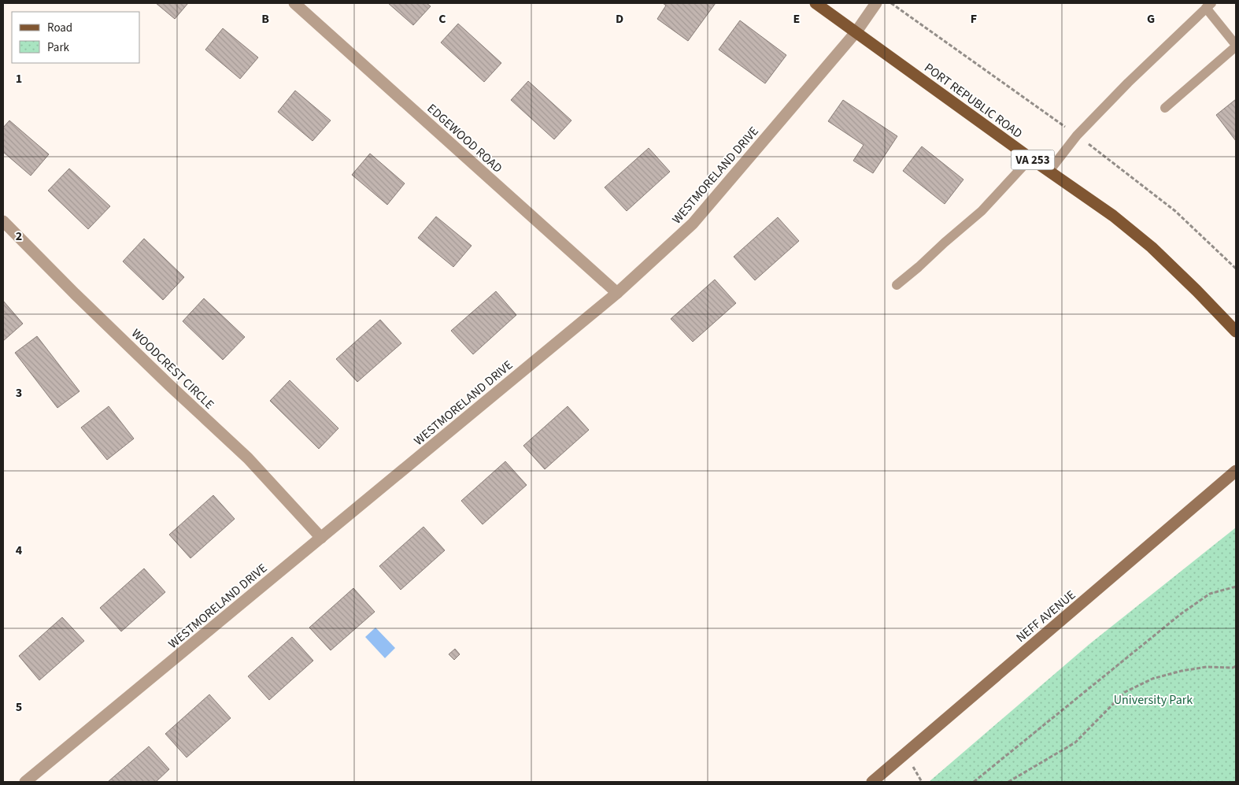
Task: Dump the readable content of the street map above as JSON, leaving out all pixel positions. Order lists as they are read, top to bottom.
{
  "streets": {
    "main road": ["PORT REPUBLIC ROAD", "VA 253", "NEFF AVENUE"],
    "street": ["EDGEWOOD ROAD", "WESTMORELAND DRIVE", "WOODCREST CIRCLE"]
  },
  "crossings": [
    ["PORT REPUBLIC ROAD", "WESTMORELAND DRIVE"],
    ["EDGEWOOD ROAD", "WESTMORELAND DRIVE"],
    ["WESTMORELAND DRIVE", "WOODCREST CIRCLE"]
  ],
  "parks": ["University Park"],
  "legend": ["Road", "Park"],
  "grid": {
    "columns": [
      "B",
      "C",
      "D",
      "E",
      "F",
      "G"
    ],
    "rows": [
      "1",
      "2",
      "3",
      "4",
      "5"
    ]
  }
}
